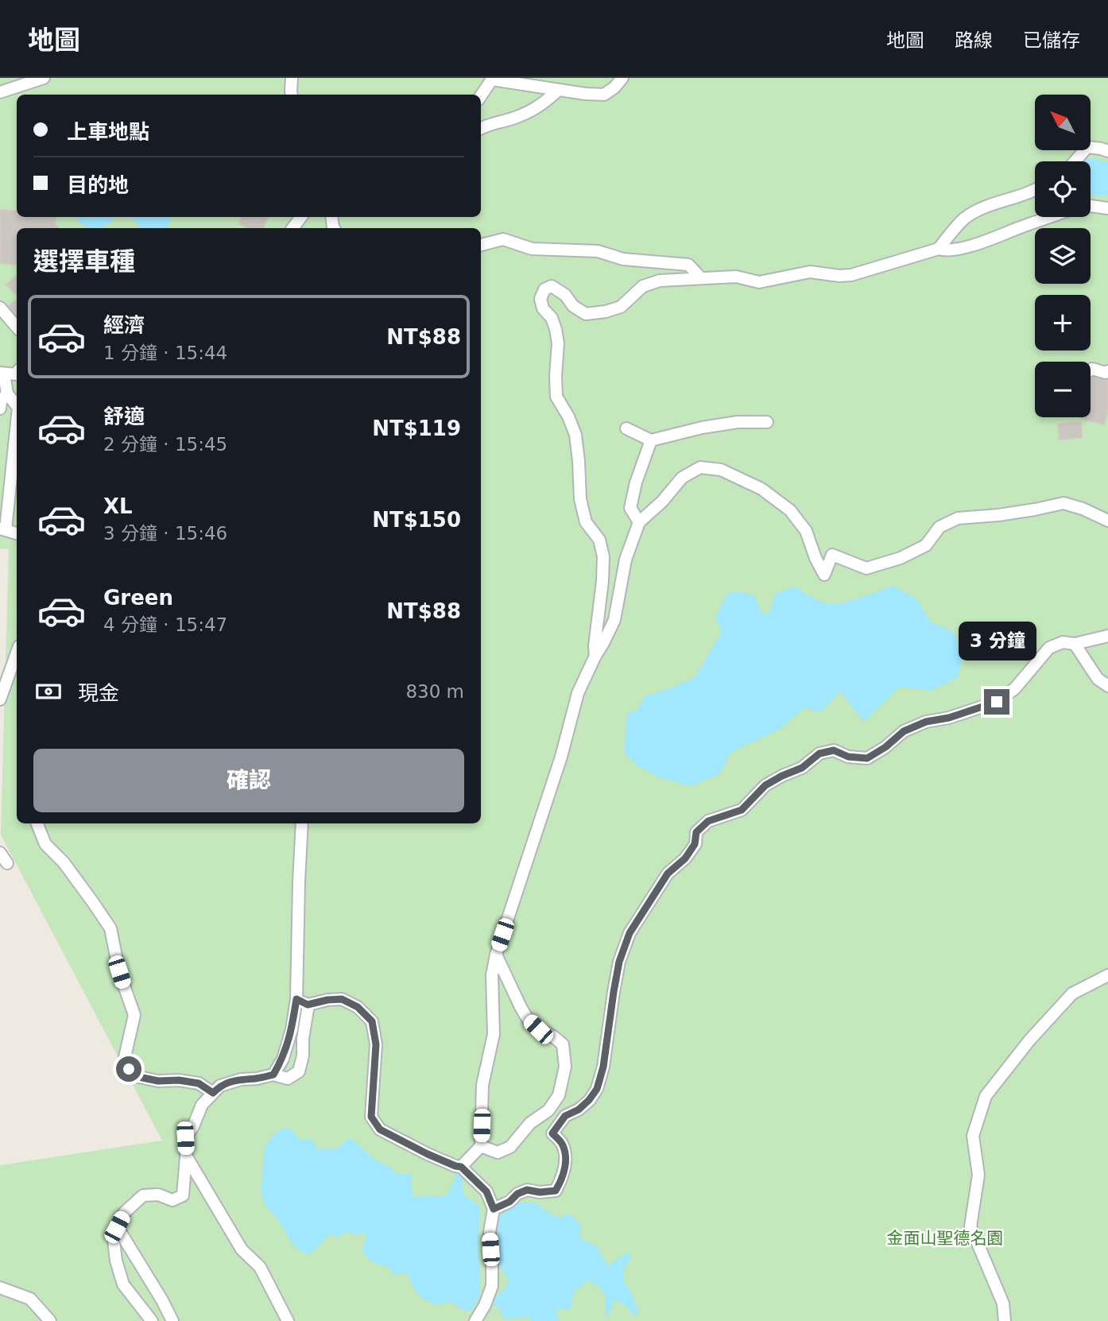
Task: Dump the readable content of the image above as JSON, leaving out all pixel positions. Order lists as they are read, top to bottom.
{
  "parks": ["金面山聖德名園"],
  "north": "top left",
  "page": {
    "header": "地圖",
    "nav": ["地圖", "路線", "已儲存"],
    "map_buttons": ["+", "−"],
    "banner": ["上車地點", "目的地"],
    "heading": "選擇車種",
    "list": [
      {
        "name": "經濟",
        "note": "1 分鐘 · 15:44",
        "value": "NT$88"
      },
      {
        "name": "舒適",
        "note": "2 分鐘 · 15:45",
        "value": "NT$119"
      },
      {
        "name": "XL",
        "note": "3 分鐘 · 15:46",
        "value": "NT$150"
      },
      {
        "name": "Green",
        "note": "4 分鐘 · 15:47",
        "value": "NT$88"
      }
    ],
    "bubble": "3 分鐘",
    "pay": ["現金", "830 m"],
    "buttons": "確認"
  }
}
